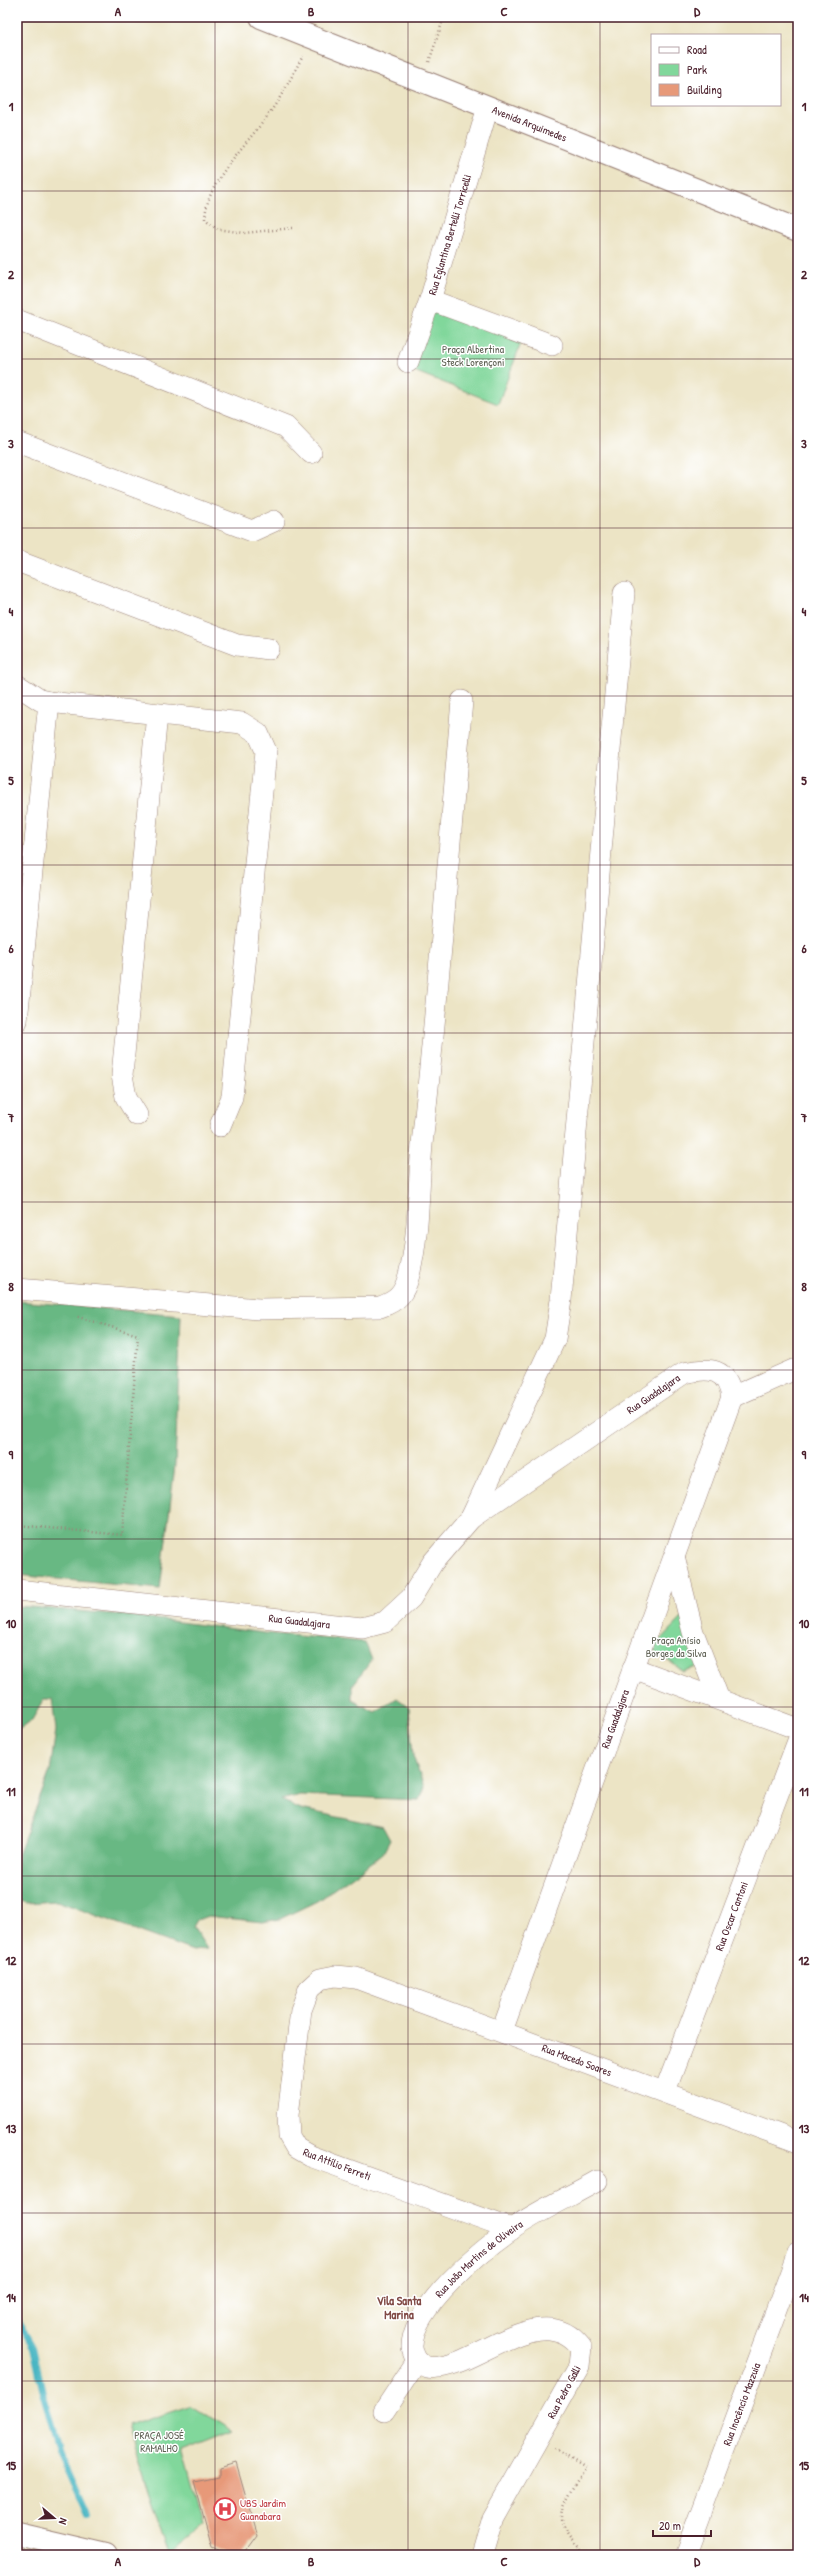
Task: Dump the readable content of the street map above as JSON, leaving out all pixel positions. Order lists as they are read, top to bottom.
{
  "streets": {
    "main road": ["Avenida Arquimedes"],
    "street": [
      "Rua Eglantina Bertelli Torricelli",
      "Rua Guadalajara",
      "Rua Oscar Cantoni",
      "Rua Macedo Soares",
      "Rua Attílio Ferreti",
      "Rua João Martins de Oliveira",
      "Rua Pedro Galli",
      "Rua Inocêncio Mazzuia"
    ]
  },
  "crossings": [
    ["Avenida Arquimedes", "Rua Eglantina Bertelli Torricelli"],
    ["Rua Guadalajara", "Rua Macedo Soares"],
    ["Rua Oscar Cantoni", "Rua Macedo Soares"],
    ["Rua Macedo Soares", "Rua Attílio Ferreti"],
    ["Rua Attílio Ferreti", "Rua João Martins de Oliveira"],
    ["Rua João Martins de Oliveira", "Rua Pedro Galli"]
  ],
  "districts": ["Vila Santa Marina"],
  "parks": ["Praça Albertina Steck Lorençoni", "Praça Anísio Borges da Silva", "PRAÇA JOSÉ RAMALHO"],
  "places": {
    "hospital": ["UBS Jardim Guanabara"]
  },
  "legend": ["Road", "Park", "Building"],
  "scale_bar": "20 m",
  "north": "right",
  "grid": {
    "columns": [
      "A",
      "B",
      "C",
      "D"
    ],
    "rows": [
      "1",
      "2",
      "3",
      "4",
      "5",
      "6",
      "7",
      "8",
      "9",
      "10",
      "11",
      "12",
      "13",
      "14",
      "15"
    ]
  }
}
